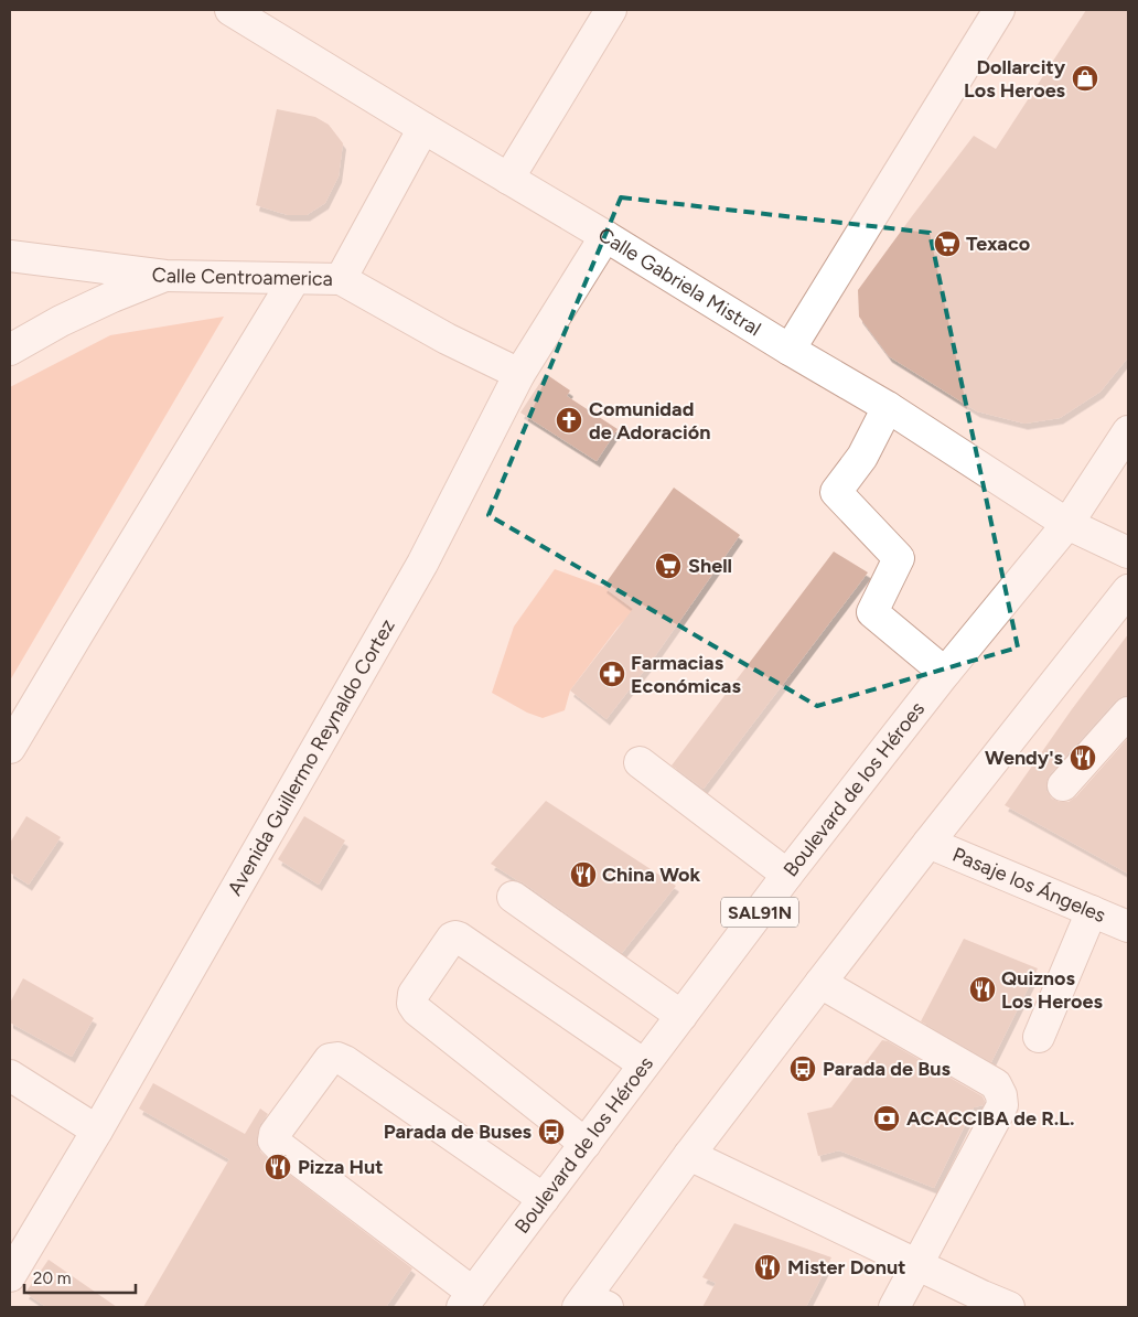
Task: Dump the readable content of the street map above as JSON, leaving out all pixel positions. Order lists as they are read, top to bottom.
{
  "streets": {
    "street": [
      "Calle Centroamerica",
      "Calle Gabriela Mistral",
      "Avenida Guillermo Reynaldo Cortez",
      "Boulevard de los Héroes",
      "Pasaje los Ángeles",
      "SAL91N"
    ]
  },
  "crossings": [
    ["Calle Centroamerica", "Avenida Guillermo Reynaldo Cortez"],
    ["Calle Gabriela Mistral", "Avenida Guillermo Reynaldo Cortez"],
    ["Calle Gabriela Mistral", "Boulevard de los Héroes"]
  ],
  "places": {
    "shop": ["Dollarcity Los Heroes"],
    "supermarket": ["Texaco", "Shell"],
    "church": ["Comunidad de Adoración"],
    "pharmacy": ["Farmacias Económicas"],
    "restaurant": [
      "Wendy's",
      "China Wok",
      "Quiznos Los Heroes",
      "Pizza Hut",
      "Mister Donut"
    ],
    "bus stop": ["Parada de Bus", "Parada de Buses"],
    "bank": ["ACACCIBA de R.L."]
  },
  "scale_bar": "20 m"
}
